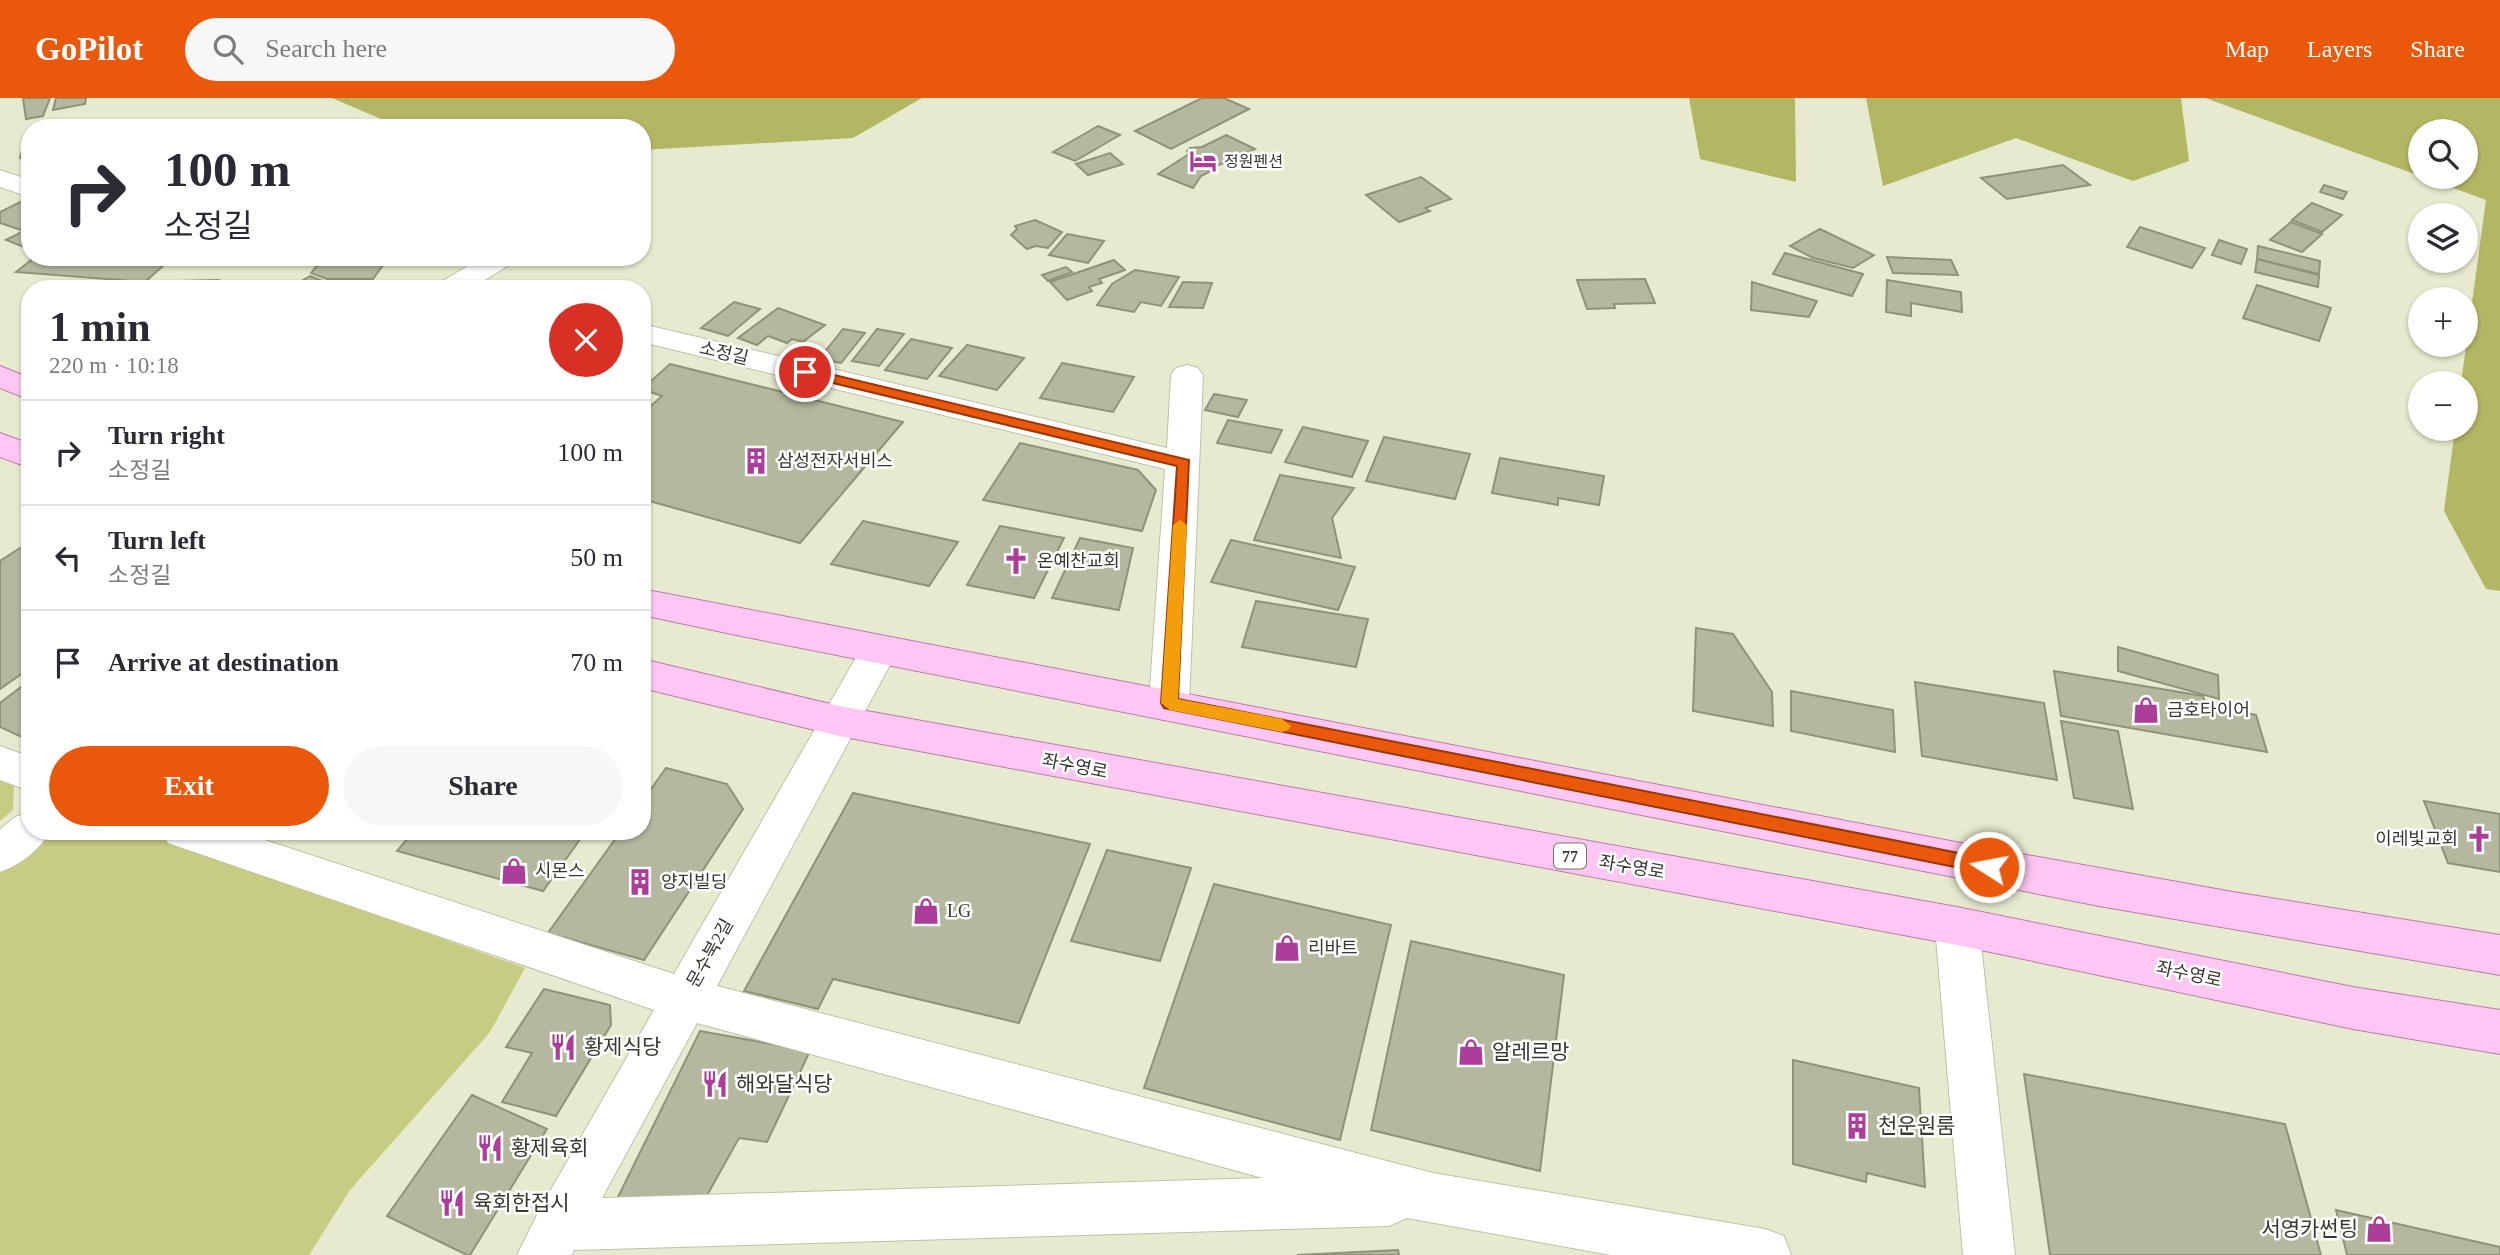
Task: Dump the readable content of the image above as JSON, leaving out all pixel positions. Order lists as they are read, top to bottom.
{
  "streets": {
    "main road": ["좌수영로", "77"],
    "street": ["소정길", "문수북2길"]
  },
  "crossings": [
    ["좌수영로", "문수북2길"]
  ],
  "places": {
    "hotel": ["정원펜션"],
    "building": ["삼성전자서비스", "양지빌딩", "천운원룸"],
    "church": ["온예찬교회", "이레빛교회"],
    "shop": [
      "금호타이어",
      "시몬스",
      "LG",
      "리바트",
      "알레르망",
      "서영카썬팅"
    ],
    "restaurant": [
      "황제식당",
      "해와달식당",
      "황제육회",
      "육회한접시"
    ]
  },
  "page": {
    "header": "GoPilot",
    "search": "Search here",
    "nav": ["Map", "Layers", "Share"],
    "map_buttons": ["+", "−"],
    "turn": ["100 m", "소정길"],
    "heading": ["1 min", "220 m · 10:18"],
    "list": [
      {
        "name": "Turn right",
        "note": "소정길",
        "value": "100 m"
      },
      {
        "name": "Turn left",
        "note": "소정길",
        "value": "50 m"
      },
      {
        "name": "Arrive at destination",
        "value": "70 m"
      }
    ],
    "buttons": ["Exit", "Share"]
  }
}
